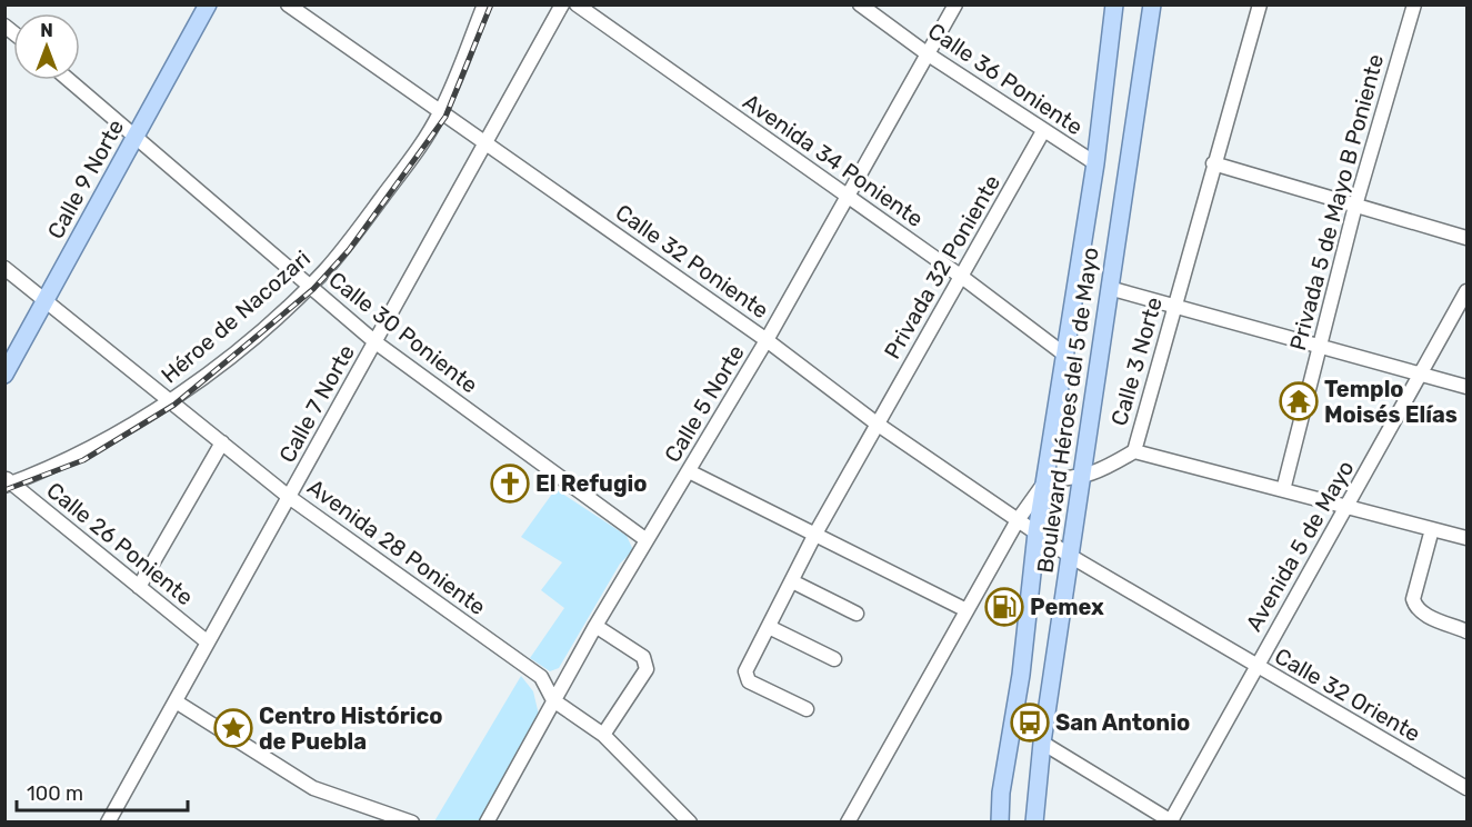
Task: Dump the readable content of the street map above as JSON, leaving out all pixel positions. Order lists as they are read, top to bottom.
{
  "streets": {
    "main road": ["Calle 9 Norte", "Boulevard Héroes del 5 de Mayo"],
    "street": [
      "Calle 36 Poniente",
      "Avenida 34 Poniente",
      "Privada 5 de Mayo B Poniente",
      "Calle 32 Poniente",
      "Privada 32 Poniente",
      "Héroe de Nacozari",
      "Calle 30 Poniente",
      "Calle 3 Norte",
      "Calle 7 Norte",
      "Calle 5 Norte",
      "Calle 26 Poniente",
      "Avenida 5 de Mayo",
      "Avenida 28 Poniente",
      "Calle 32 Oriente"
    ]
  },
  "crossings": [
    ["Calle 36 Poniente", "Privada 32 Poniente"],
    ["Calle 36 Poniente", "Calle 5 Norte"],
    ["Calle 36 Poniente", "Boulevard Héroes del 5 de Mayo"],
    ["Avenida 34 Poniente", "Privada 32 Poniente"],
    ["Avenida 34 Poniente", "Calle 5 Norte"],
    ["Avenida 34 Poniente", "Boulevard Héroes del 5 de Mayo"],
    ["Calle 9 Norte", "Calle 30 Poniente"],
    ["Calle 9 Norte", "Avenida 28 Poniente"],
    ["Calle 32 Poniente", "Privada 32 Poniente"],
    ["Calle 32 Poniente", "Héroe de Nacozari"],
    ["Calle 32 Poniente", "Calle 7 Norte"],
    ["Calle 32 Poniente", "Calle 5 Norte"],
    ["Calle 32 Poniente", "Boulevard Héroes del 5 de Mayo"],
    ["Calle 32 Poniente", "Calle 32 Oriente"],
    ["Héroe de Nacozari", "Calle 30 Poniente"],
    ["Héroe de Nacozari", "Calle 26 Poniente"],
    ["Héroe de Nacozari", "Avenida 28 Poniente"],
    ["Calle 30 Poniente", "Calle 7 Norte"],
    ["Calle 30 Poniente", "Calle 5 Norte"],
    ["Calle 3 Norte", "Boulevard Héroes del 5 de Mayo"],
    ["Calle 7 Norte", "Calle 26 Poniente"],
    ["Calle 7 Norte", "Avenida 28 Poniente"],
    ["Calle 5 Norte", "Avenida 28 Poniente"],
    ["Boulevard Héroes del 5 de Mayo", "Calle 32 Oriente"],
    ["Avenida 5 de Mayo", "Calle 32 Oriente"]
  ],
  "places": {
    "temple": ["Templo Moisés Elías"],
    "church": ["El Refugio"],
    "fuel station": ["Pemex"],
    "bus stop": ["San Antonio"],
    "place": ["Centro Histórico de Puebla"]
  },
  "scale_bar": "100 m",
  "north": "top"
}
